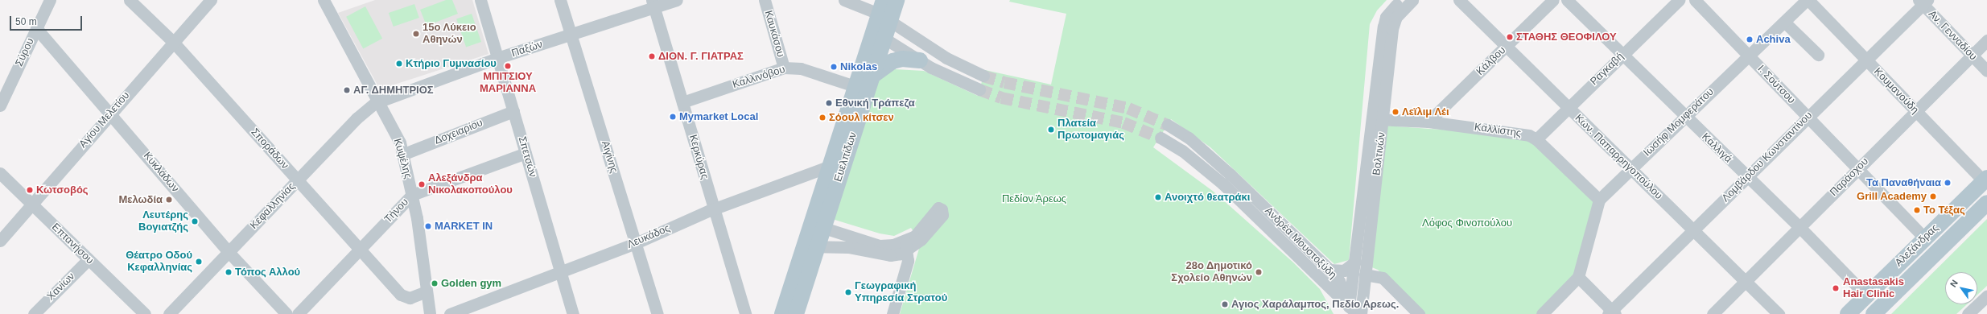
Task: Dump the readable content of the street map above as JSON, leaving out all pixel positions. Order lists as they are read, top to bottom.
{
  "streets": {
    "main road": ["Ευελπίδων", "Αλεξάνδρας"],
    "street": [
      "Καυκάσου",
      "Αν. Γενναδίου",
      "Παξών",
      "Σύρου",
      "Κάλβου",
      "Ραγκαβή",
      "Καλλινόβου",
      "Ι. Σούτσου",
      "Κουμανούδη",
      "Αγίου Μελετίου",
      "Ιωσήφ Μομφεράτου",
      "Καλλίστης",
      "Δοχειαρίου",
      "Καλλιγά",
      "Σποράδων",
      "Βαλτινών",
      "Σπετσών",
      "Αιγίνης",
      "Κερκύρας",
      "Κων. Παπαρρηγοπούλου",
      "Λομβάρδου Κωνσταντίνου",
      "Κυψέλης",
      "Κυκλάδων",
      "Παράσχου",
      "Κεφαλληνίας",
      "Τήνου",
      "Λευκάδος",
      "Ανδρέα Μουστοξύδη",
      "Επτανήσου",
      "Χανίων"
    ]
  },
  "crossings": [
    ["Καυκάσου", "Καλλινόβου"],
    ["Αν. Γενναδίου", "Λομβάρδου Κωνσταντίνου"],
    ["Αν. Γενναδίου", "Παράσχου"],
    ["Παξών", "Σπετσών"],
    ["Παξών", "Αιγίνης"],
    ["Παξών", "Κερκύρας"],
    ["Παξών", "Κυψέλης"],
    ["Παξών", "Κεφαλληνίας"],
    ["Σύρου", "Κυκλάδων"],
    ["Κάλβου", "Καλλίστης"],
    ["Κάλβου", "Κων. Παπαρρηγοπούλου"],
    ["Ραγκαβή", "Καλλίστης"],
    ["Ραγκαβή", "Καλλιγά"],
    ["Ραγκαβή", "Κων. Παπαρρηγοπούλου"],
    ["Καλλινόβου", "Κερκύρας"],
    ["Καλλινόβου", "Ευελπίδων"],
    ["Ι. Σούτσου", "Ιωσήφ Μομφεράτου"],
    ["Ι. Σούτσου", "Λομβάρδου Κωνσταντίνου"],
    ["Ι. Σούτσου", "Παράσχου"],
    ["Ι. Σούτσου", "Αλεξάνδρας"],
    ["Κουμανούδη", "Ιωσήφ Μομφεράτου"],
    ["Κουμανούδη", "Λομβάρδου Κωνσταντίνου"],
    ["Κουμανούδη", "Παράσχου"],
    ["Κουμανούδη", "Αλεξάνδρας"],
    ["Αγίου Μελετίου", "Σποράδων"],
    ["Αγίου Μελετίου", "Κυκλάδων"],
    ["Αγίου Μελετίου", "Επτανήσου"],
    ["Ιωσήφ Μομφεράτου", "Καλλίστης"],
    ["Ιωσήφ Μομφεράτου", "Καλλιγά"],
    ["Ιωσήφ Μομφεράτου", "Κων. Παπαρρηγοπούλου"],
    ["Καλλίστης", "Βαλτινών"],
    ["Δοχειαρίου", "Σπετσών"],
    ["Δοχειαρίου", "Κυψέλης"],
    ["Καλλιγά", "Λομβάρδου Κωνσταντίνου"],
    ["Καλλιγά", "Παράσχου"],
    ["Καλλιγά", "Αλεξάνδρας"],
    ["Σποράδων", "Κυψέλης"],
    ["Σποράδων", "Κεφαλληνίας"],
    ["Σποράδων", "Τήνου"],
    ["Βαλτινών", "Ανδρέα Μουστοξύδη"],
    ["Σπετσών", "Τήνου"],
    ["Σπετσών", "Λευκάδος"],
    ["Αιγίνης", "Λευκάδος"],
    ["Κερκύρας", "Λευκάδος"],
    ["Ευελπίδων", "Λευκάδος"],
    ["Κων. Παπαρρηγοπούλου", "Λομβάρδου Κωνσταντίνου"],
    ["Κων. Παπαρρηγοπούλου", "Παράσχου"],
    ["Κυψέλης", "Κεφαλληνίας"],
    ["Κυψέλης", "Τήνου"],
    ["Κυκλάδων", "Κεφαλληνίας"],
    ["Επτανήσου", "Χανίων"]
  ],
  "parks": ["Πεδίον Άρεως", "Λόφος Φινοπούλου"],
  "places": [
    "15ο Λύκειο Αθηνών",
    "ΣΤΑΘΗΣ ΘΕΟΦΙΛΟΥ",
    "Achiva",
    "ΔΙΟΝ. Γ. ΓΙΑΤΡΑΣ",
    "Κτήριο Γυμνασίου",
    "ΜΠΙΤΣΙΟΥ ΜΑΡΙΑΝΝΑ",
    "Nikolas",
    "ΑΓ. ΔΗΜΗΤΡΙΟΣ",
    "Εθνική Τράπεζα",
    "Λεϊλιμ Λέι",
    "Mymarket Local",
    "Σόουλ κίτσεν",
    "Πλατεία Πρωτομαγιάς",
    "Τα Παναθήναια",
    "Αλεξάνδρα Νικολακοπούλου",
    "Κωτσοβός",
    "Grill Academy",
    "Ανοιχτό θεατράκι",
    "Μελωδία",
    "Το Τέξας",
    "Λευτέρης Βογιατζής",
    "MARKET IN",
    "Θέατρο Οδού Κεφαλληνίας",
    "Τόπος Αλλού",
    "28ο Δημοτικό Σχολείο Αθηνών",
    "Golden gym",
    "Anastasakis Hair Clinic",
    "Γεωγραφική Υπηρεσία Στρατού",
    "Αγιος Χαράλαμπος, Πεδίο Αρεως."
  ],
  "scale_bar": "50 m",
  "north": "top left"
}
